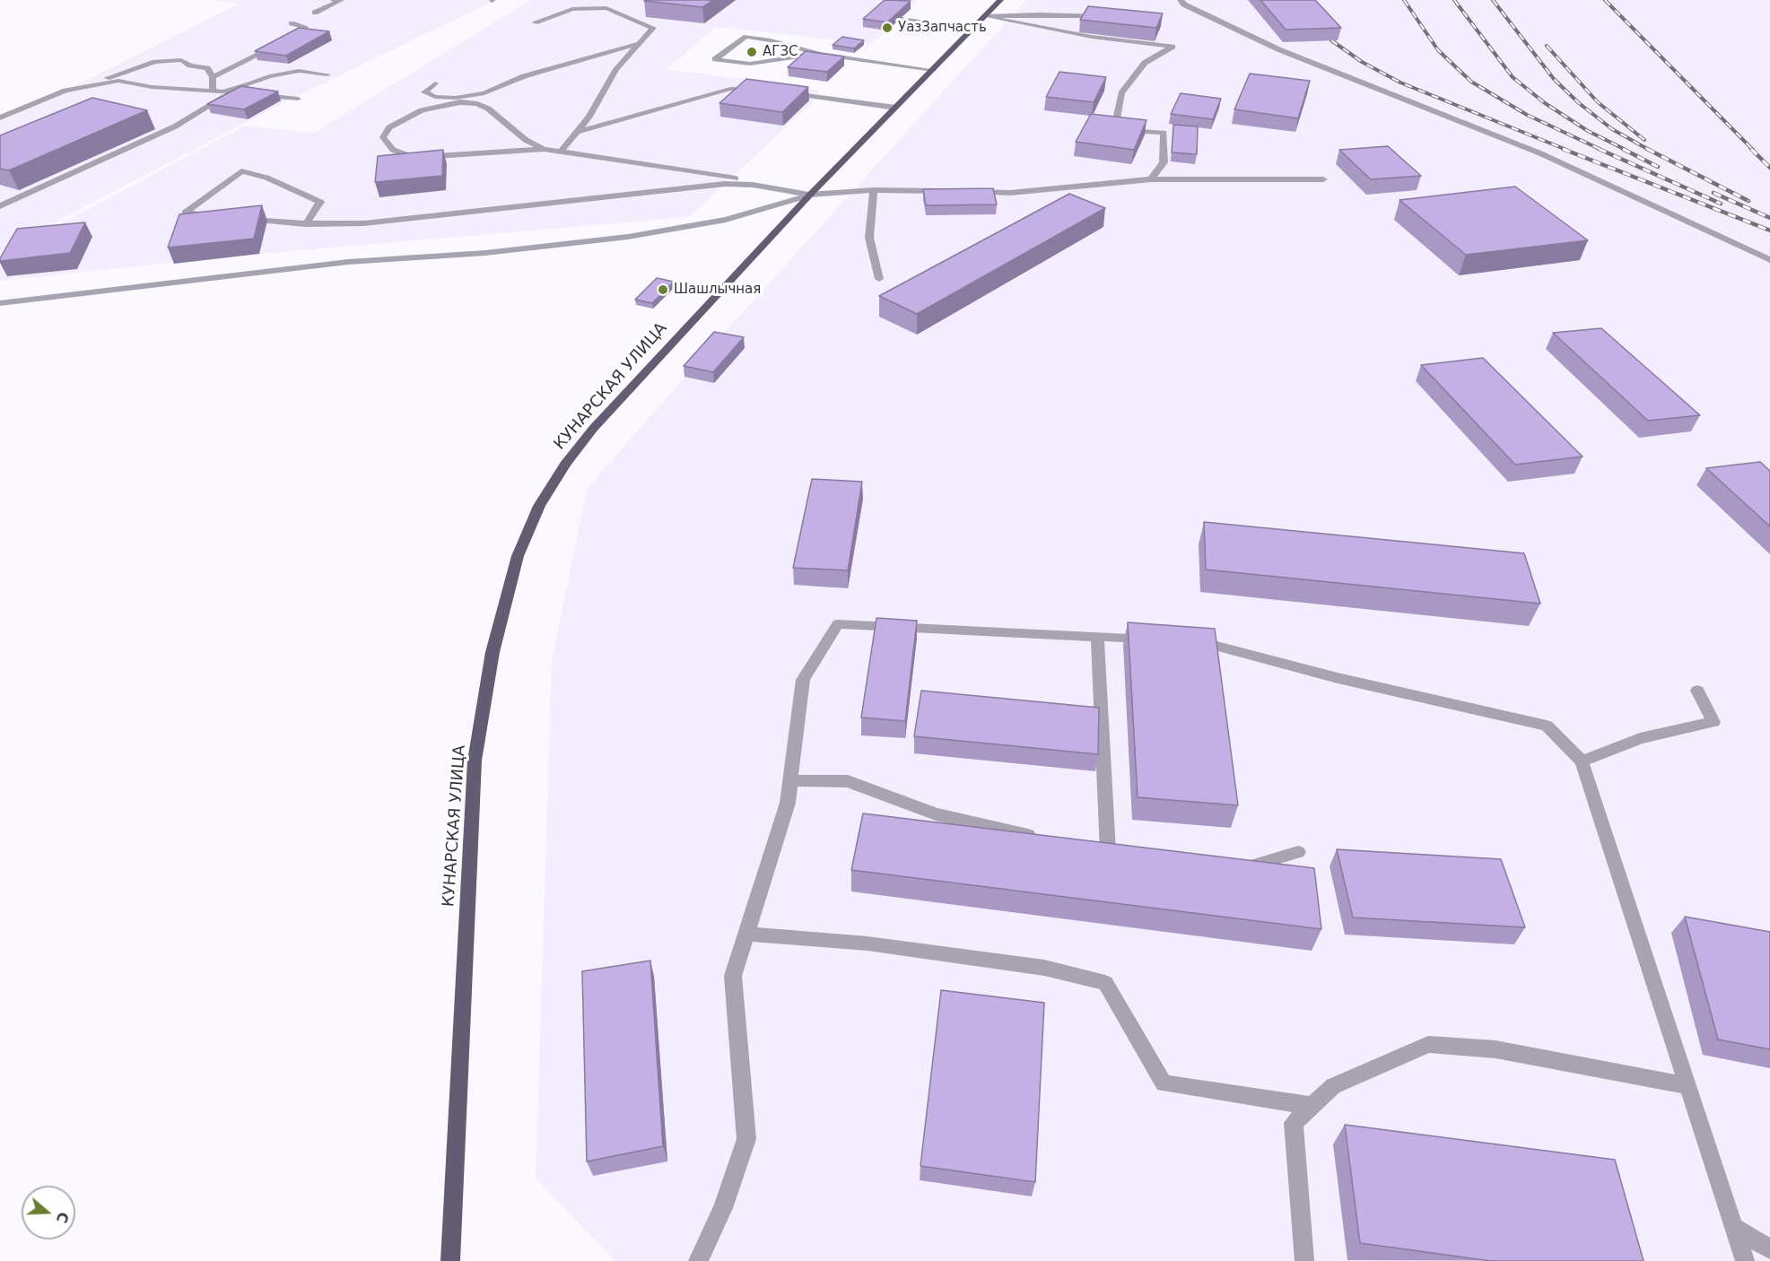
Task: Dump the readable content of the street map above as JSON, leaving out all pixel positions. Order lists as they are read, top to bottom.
{
  "streets": {
    "main road": ["КУНАРСКАЯ УЛИЦА"]
  },
  "places": ["УазЗапчасть", "АГЗС", "Шашлычная"],
  "north": "right"
}
